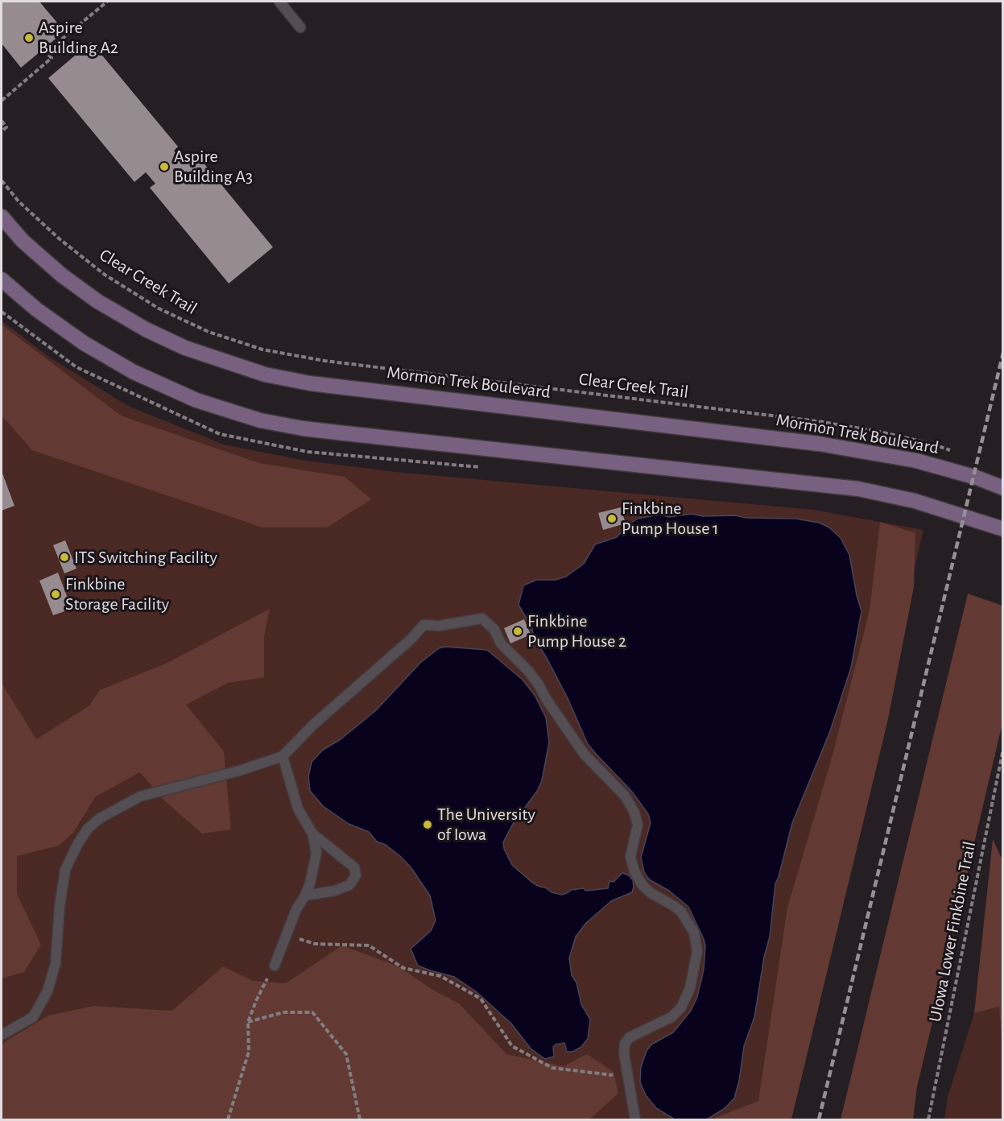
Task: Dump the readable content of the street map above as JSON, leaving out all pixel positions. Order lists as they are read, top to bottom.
{
  "streets": {
    "main road": ["Mormon Trek Boulevard"],
    "path": ["Clear Creek Trail", "UIowa Lower Finkbine Trail"]
  },
  "places": [
    "Aspire Building A2",
    "Aspire Building A3",
    "Finkbine Pump House 1",
    "ITS Switching Facility",
    "Finkbine Storage Facility",
    "Finkbine Pump House 2",
    "The University of Iowa"
  ]
}
